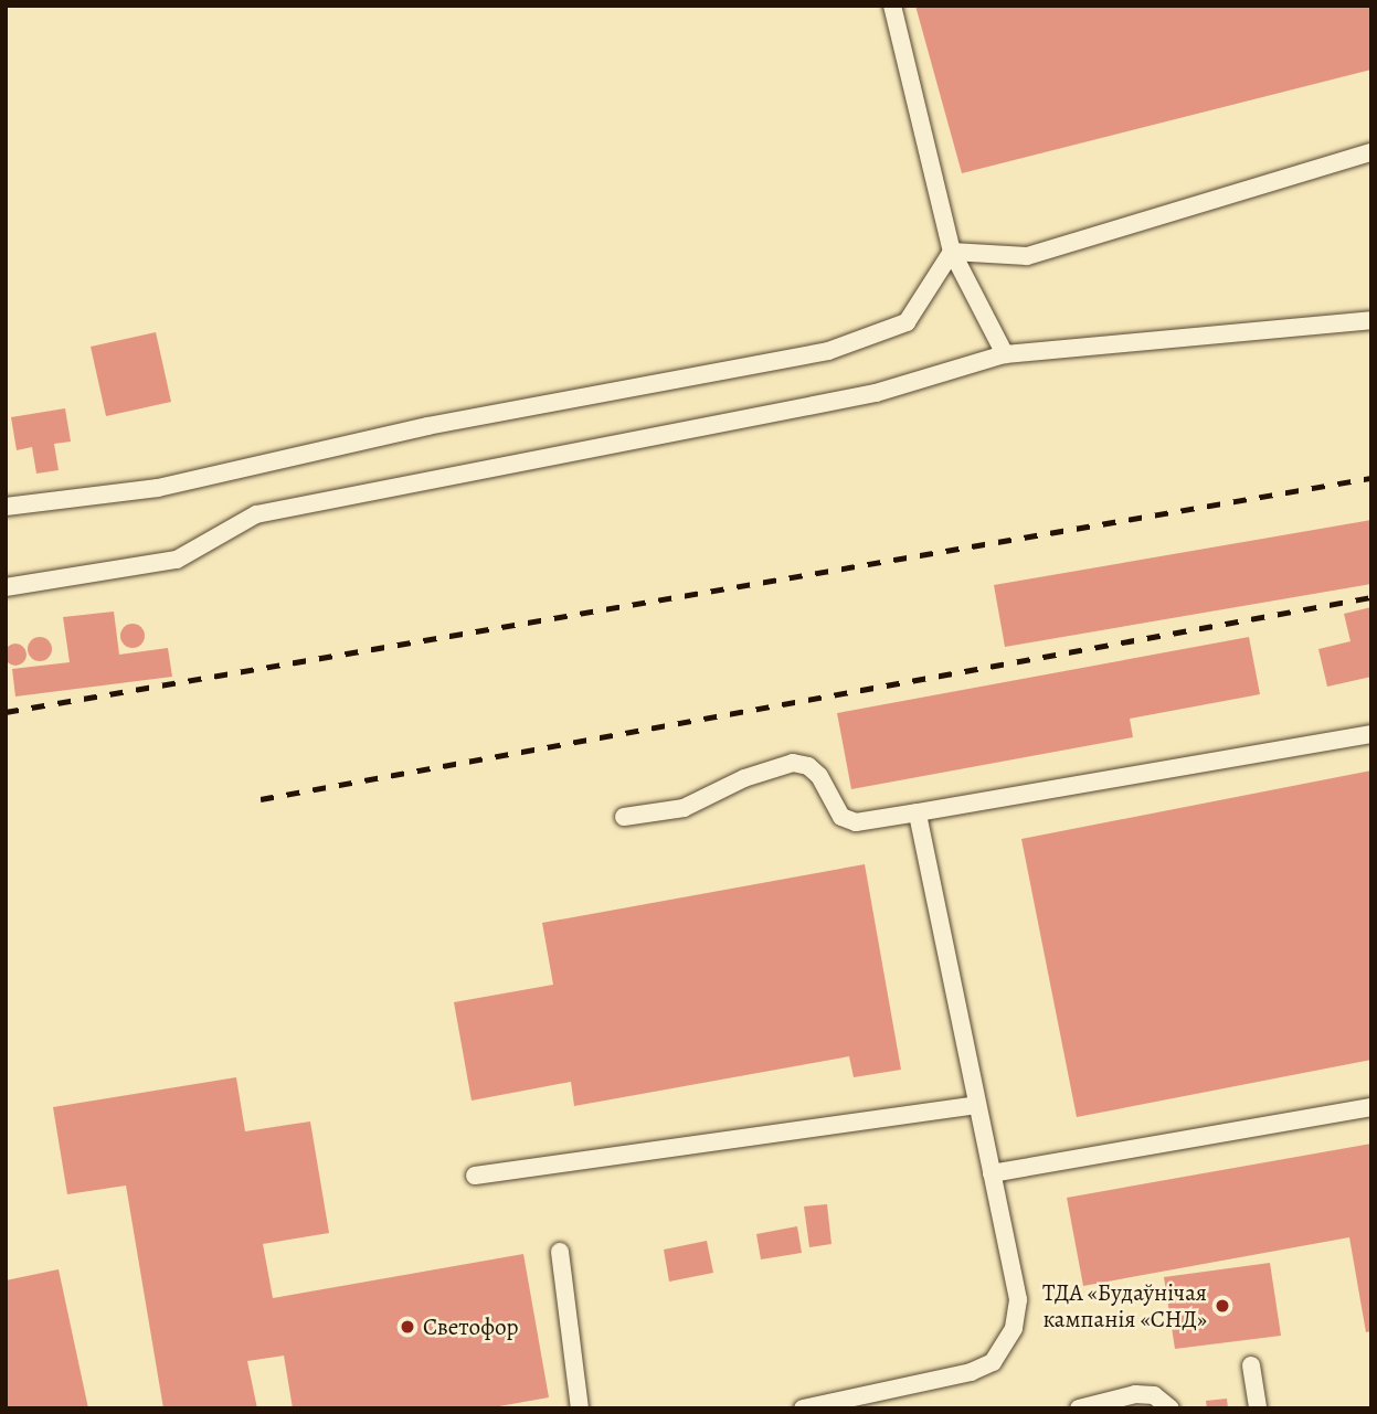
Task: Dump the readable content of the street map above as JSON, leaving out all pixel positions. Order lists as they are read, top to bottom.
{
  "places": ["ТДА «Будаўнічая кампанія «СНД»", "Светофор"]
}
